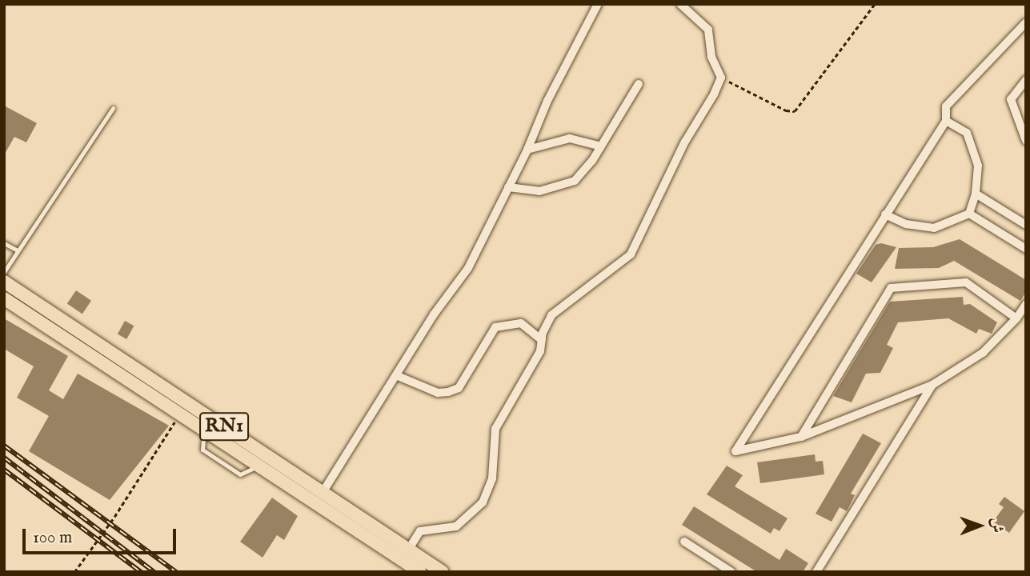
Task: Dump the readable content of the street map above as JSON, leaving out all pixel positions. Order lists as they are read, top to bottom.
{
  "streets": {
    "main road": ["RN1"]
  },
  "scale_bar": "100 m",
  "north": "right"
}
